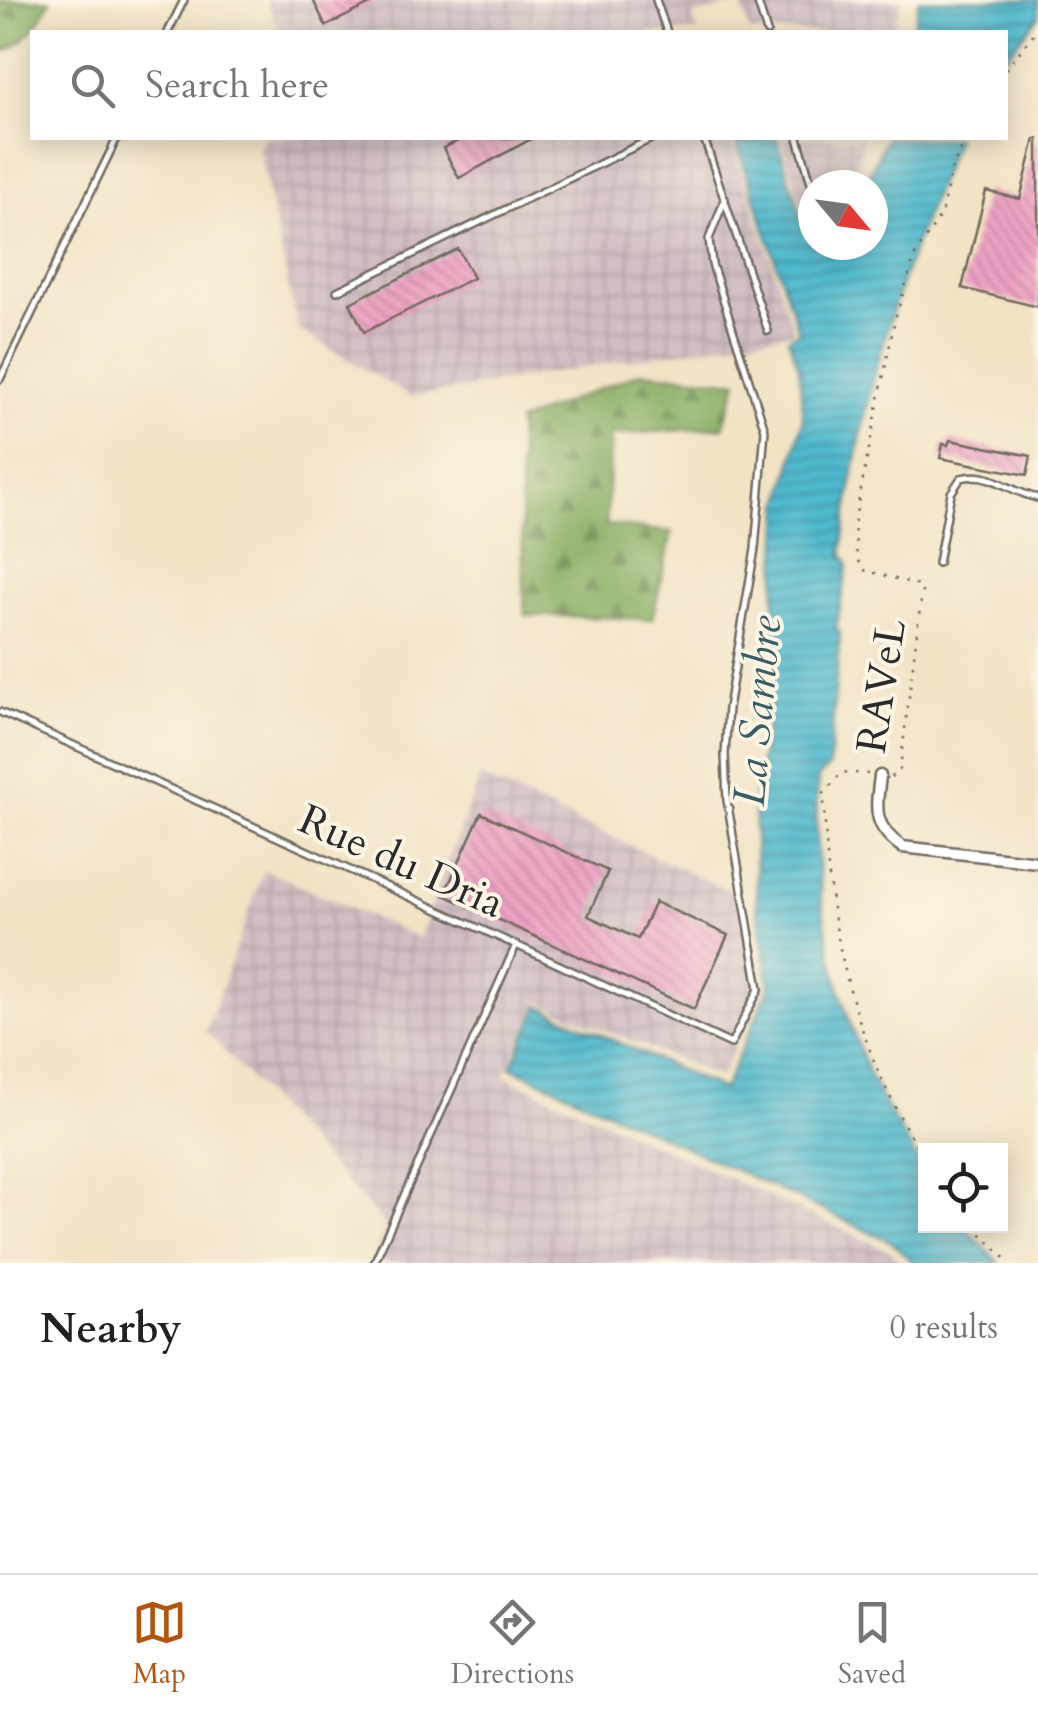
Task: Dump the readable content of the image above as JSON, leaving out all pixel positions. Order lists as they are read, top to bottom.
{
  "streets": {
    "lane": ["Rue du Dria"],
    "path": ["RAVeL"]
  },
  "water": ["La Sambre"],
  "north": "bottom right",
  "page": {
    "search": "Search here",
    "heading": ["Nearby", "0 results"],
    "nav": ["Map", "Directions", "Saved"]
  }
}
